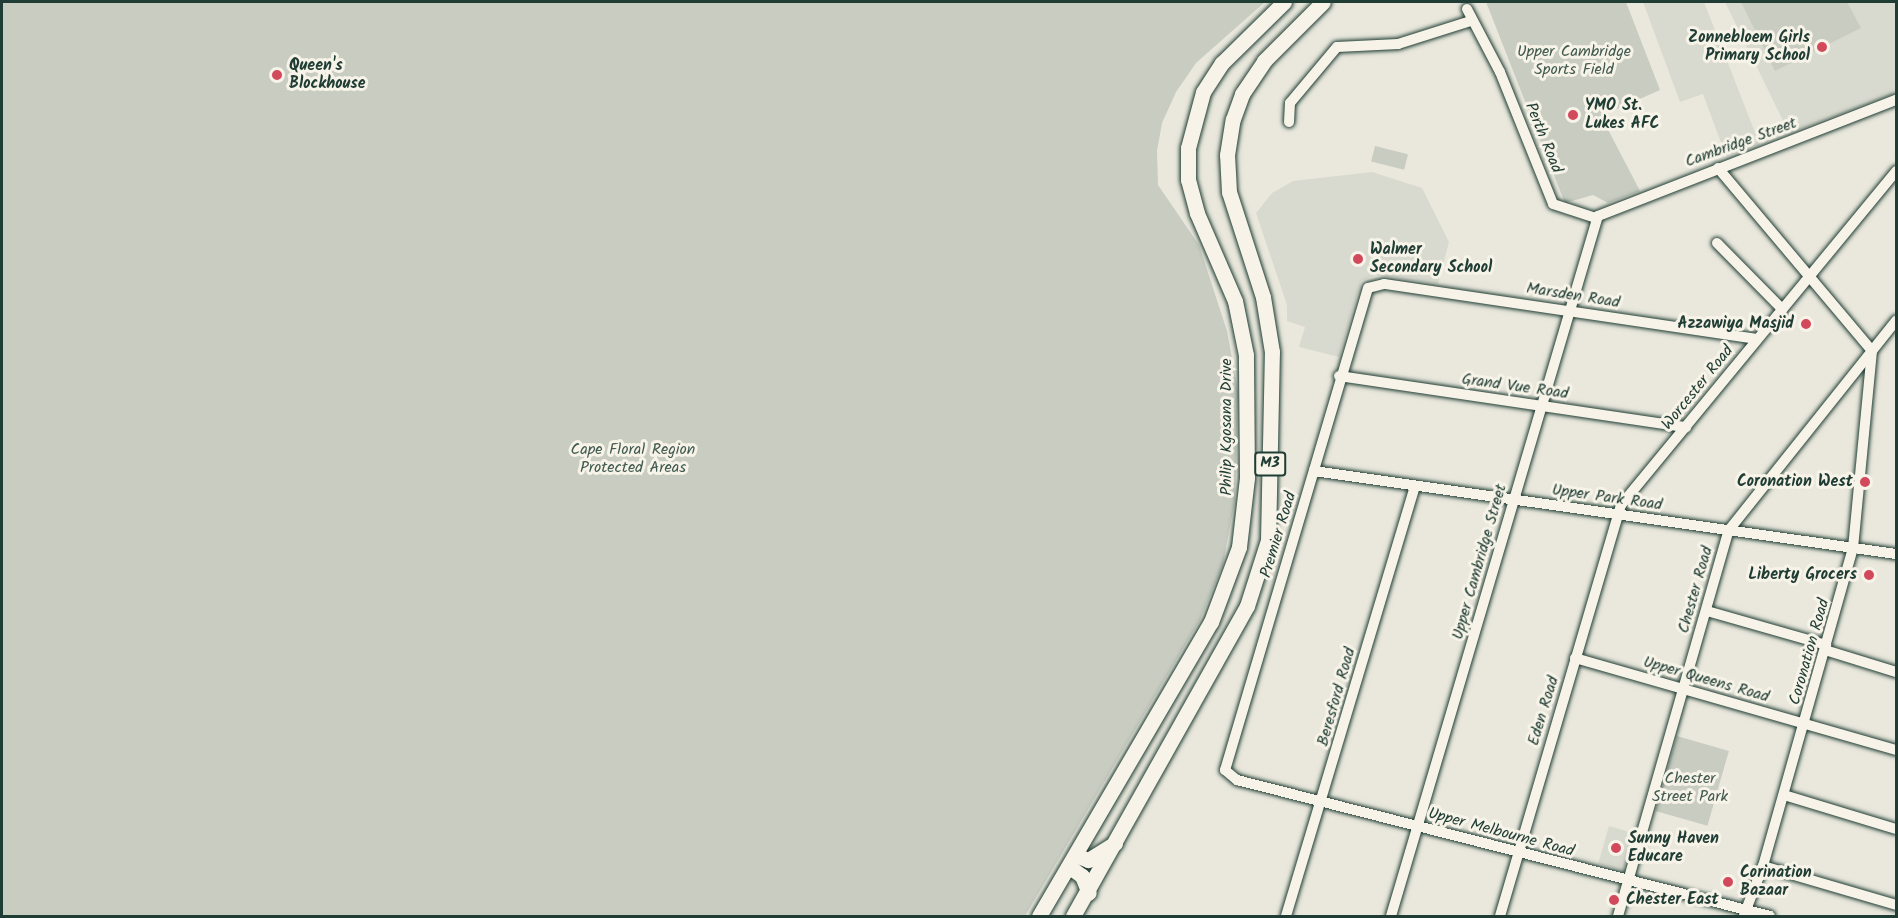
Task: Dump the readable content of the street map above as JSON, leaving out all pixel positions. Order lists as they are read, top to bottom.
{
  "streets": {
    "main road": ["Philip Kgosana Drive", "M3"],
    "street": [
      "Perth Road",
      "Cambridge Street",
      "Marsden Road",
      "Grand Vue Road",
      "Worcester Road",
      "Upper Park Road",
      "Premier Road",
      "Upper Cambridge Street",
      "Chester Road",
      "Coronation Road",
      "Upper Queens Road",
      "Beresford Road",
      "Eden Road",
      "Upper Melbourne Road"
    ]
  },
  "crossings": [
    ["Perth Road", "Cambridge Street"],
    ["Perth Road", "Upper Cambridge Street"],
    ["Cambridge Street", "Upper Cambridge Street"],
    ["Marsden Road", "Worcester Road"],
    ["Marsden Road", "Premier Road"],
    ["Marsden Road", "Upper Cambridge Street"],
    ["Grand Vue Road", "Worcester Road"],
    ["Grand Vue Road", "Premier Road"],
    ["Grand Vue Road", "Upper Cambridge Street"],
    ["Worcester Road", "Upper Park Road"],
    ["Worcester Road", "Eden Road"],
    ["Upper Park Road", "Premier Road"],
    ["Upper Park Road", "Upper Cambridge Street"],
    ["Upper Park Road", "Chester Road"],
    ["Upper Park Road", "Coronation Road"],
    ["Upper Park Road", "Beresford Road"],
    ["Upper Park Road", "Eden Road"],
    ["Premier Road", "Upper Melbourne Road"],
    ["Upper Cambridge Street", "Upper Melbourne Road"],
    ["Chester Road", "Coronation Road"],
    ["Chester Road", "Upper Queens Road"],
    ["Chester Road", "Upper Melbourne Road"],
    ["Coronation Road", "Upper Queens Road"],
    ["Coronation Road", "Upper Melbourne Road"],
    ["Upper Queens Road", "Eden Road"],
    ["Beresford Road", "Upper Melbourne Road"],
    ["Eden Road", "Upper Melbourne Road"]
  ],
  "parks": ["Upper Cambridge Sports Field", "Cape Floral Region Protected Areas", "Chester Street Park"],
  "places": [
    "Zonnebloem Girls Primary School",
    "Queen's Blockhouse",
    "YMO St. Lukes AFC",
    "Walmer Secondary School",
    "Azzawiya Masjid",
    "Coronation West",
    "Liberty Grocers",
    "Sunny Haven Educare",
    "Corination Bazaar",
    "Chester East"
  ]
}
